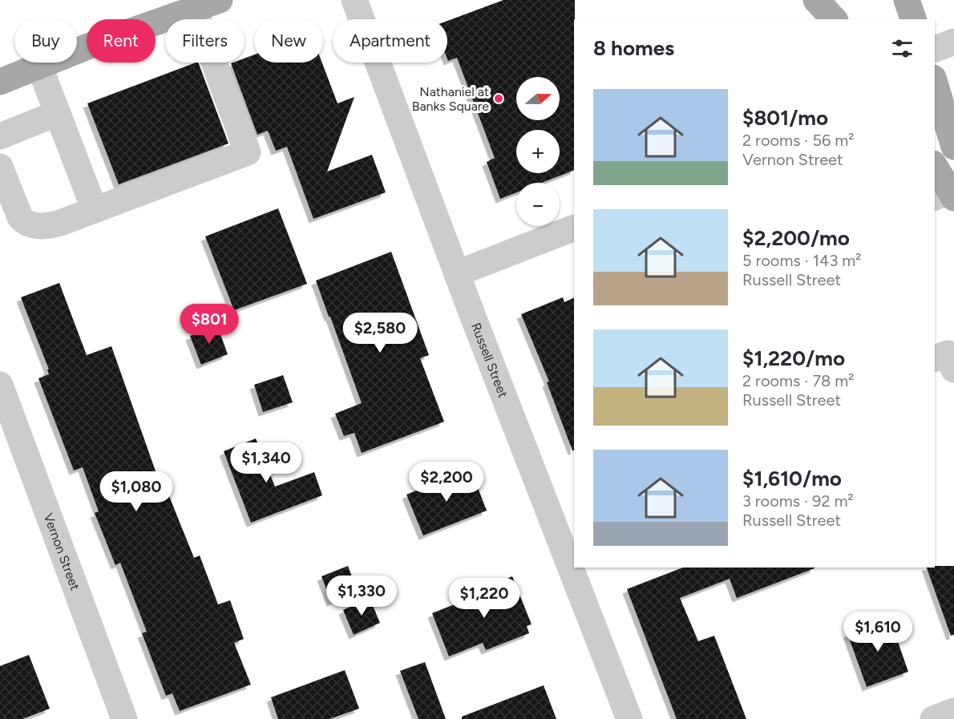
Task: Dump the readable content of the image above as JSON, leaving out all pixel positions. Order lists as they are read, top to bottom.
{
  "streets": {
    "street": ["Russell Street", "Vernon Street"]
  },
  "places": ["Nathaniel at Banks Square"],
  "north": "right",
  "page": {
    "chip": [
      "Buy",
      "Rent",
      "Filters",
      "New",
      "Apartment"
    ],
    "heading": "8 homes",
    "map_buttons": ["+", "−"],
    "list": [
      {
        "name": "$801/mo",
        "note": "2 rooms · 56 m² · Vernon Street"
      },
      {
        "name": "$2,200/mo",
        "note": "5 rooms · 143 m² · Russell Street"
      },
      {
        "name": "$1,220/mo",
        "note": "2 rooms · 78 m² · Russell Street"
      },
      {
        "name": "$1,610/mo",
        "note": "3 rooms · 92 m² · Russell Street"
      }
    ],
    "price": [
      "$801",
      "$2,580",
      "$1,340",
      "$2,200",
      "$1,080",
      "$1,330",
      "$1,220",
      "$1,610"
    ]
  }
}
